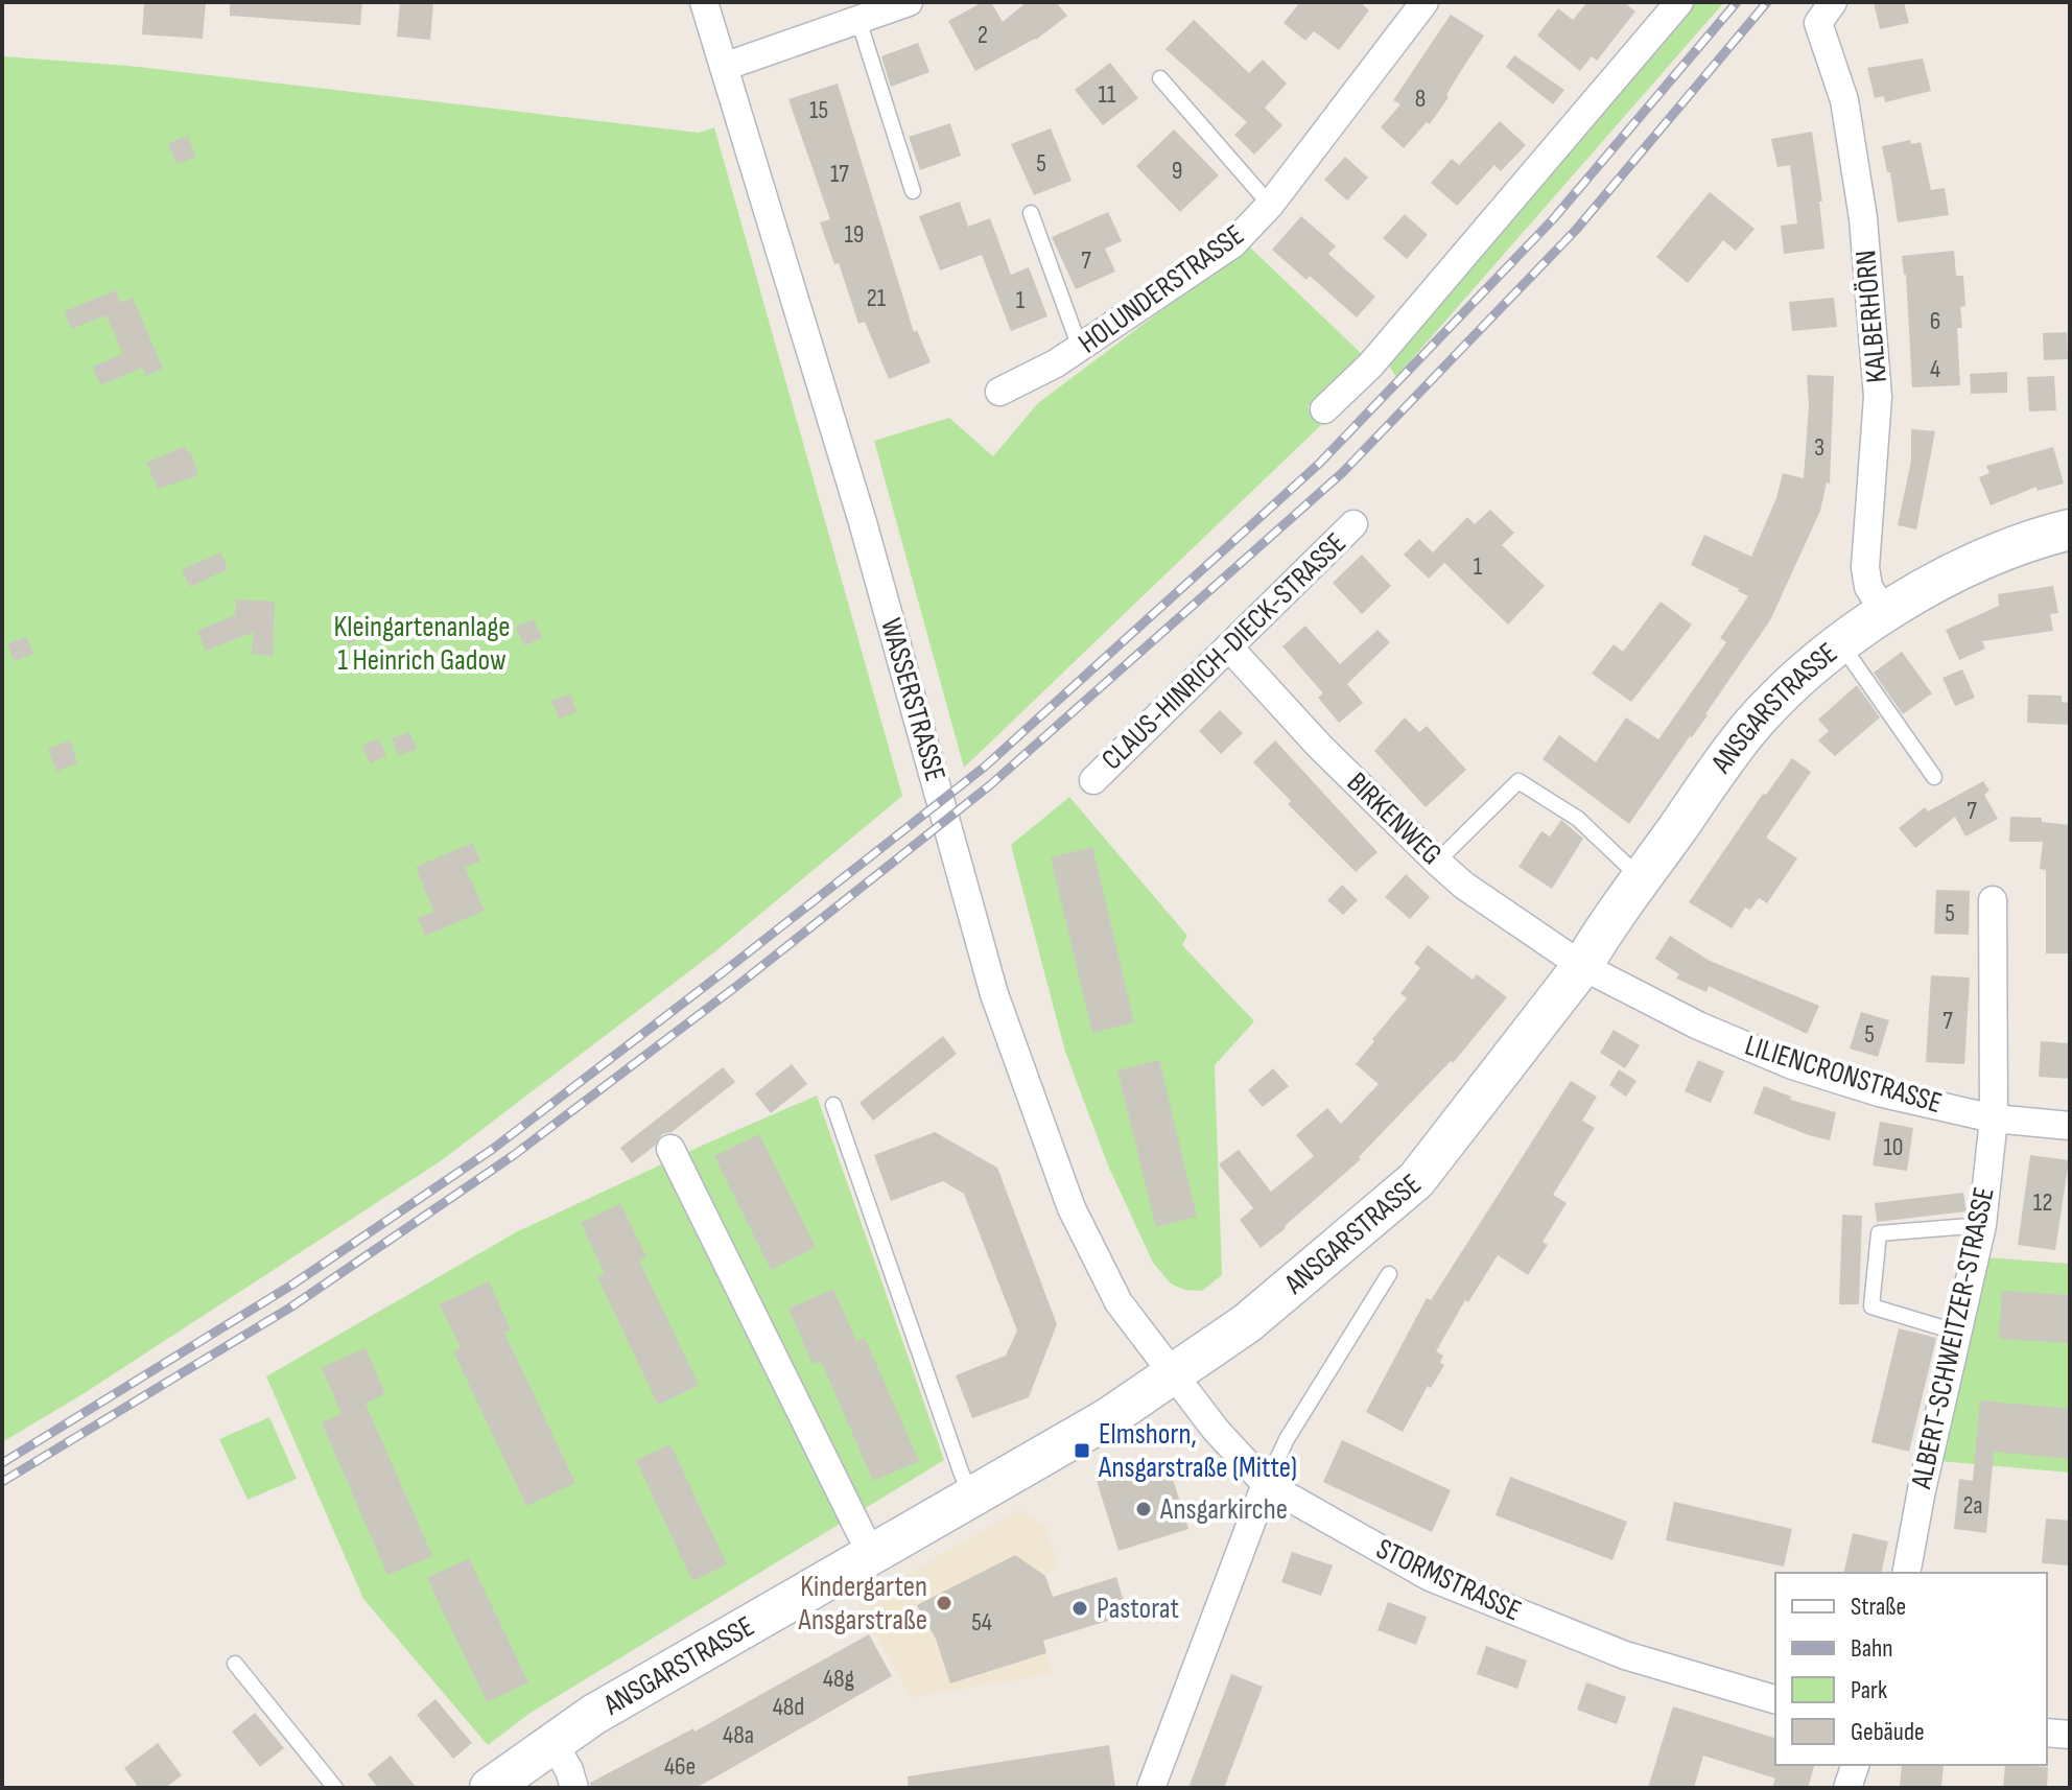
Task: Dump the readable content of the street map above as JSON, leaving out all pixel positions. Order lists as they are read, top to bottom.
{
  "streets": {
    "street": [
      "HOLUNDERSTRASSE",
      "KALBERHÖRN",
      "CLAUS-HINRICH-DIECK-STRASSE",
      "WASSERSTRASSE",
      "ANSGARSTRASSE",
      "BIRKENWEG",
      "LILIENCRONSTRASSE",
      "ALBERT-SCHWEITZER-STRASSE",
      "STORMSTRASSE"
    ]
  },
  "crossings": [
    ["KALBERHÖRN", "ANSGARSTRASSE"],
    ["CLAUS-HINRICH-DIECK-STRASSE", "BIRKENWEG"],
    ["WASSERSTRASSE", "ANSGARSTRASSE"],
    ["WASSERSTRASSE", "STORMSTRASSE"],
    ["ANSGARSTRASSE", "BIRKENWEG"],
    ["ANSGARSTRASSE", "LILIENCRONSTRASSE"],
    ["ANSGARSTRASSE", "STORMSTRASSE"],
    ["BIRKENWEG", "LILIENCRONSTRASSE"],
    ["LILIENCRONSTRASSE", "ALBERT-SCHWEITZER-STRASSE"]
  ],
  "parks": ["Kleingartenanlage 1 Heinrich Gadow"],
  "places": {
    "transit": ["Elmshorn, Ansgarstraße (Mitte)"],
    "other": ["Ansgarkirche", "Kindergarten Ansgarstraße", "Pastorat"]
  },
  "house_numbers": [
    "2",
    "11",
    "8",
    "15",
    "5",
    "9",
    "17",
    "19",
    "7",
    "21",
    "1",
    "6",
    "4",
    "3",
    "1",
    "7",
    "5",
    "7",
    "5",
    "10",
    "12",
    "2a",
    "54",
    "48g",
    "48d",
    "48a",
    "46e"
  ],
  "legend": [
    "Straße",
    "Bahn",
    "Park",
    "Gebäude"
  ]
}
